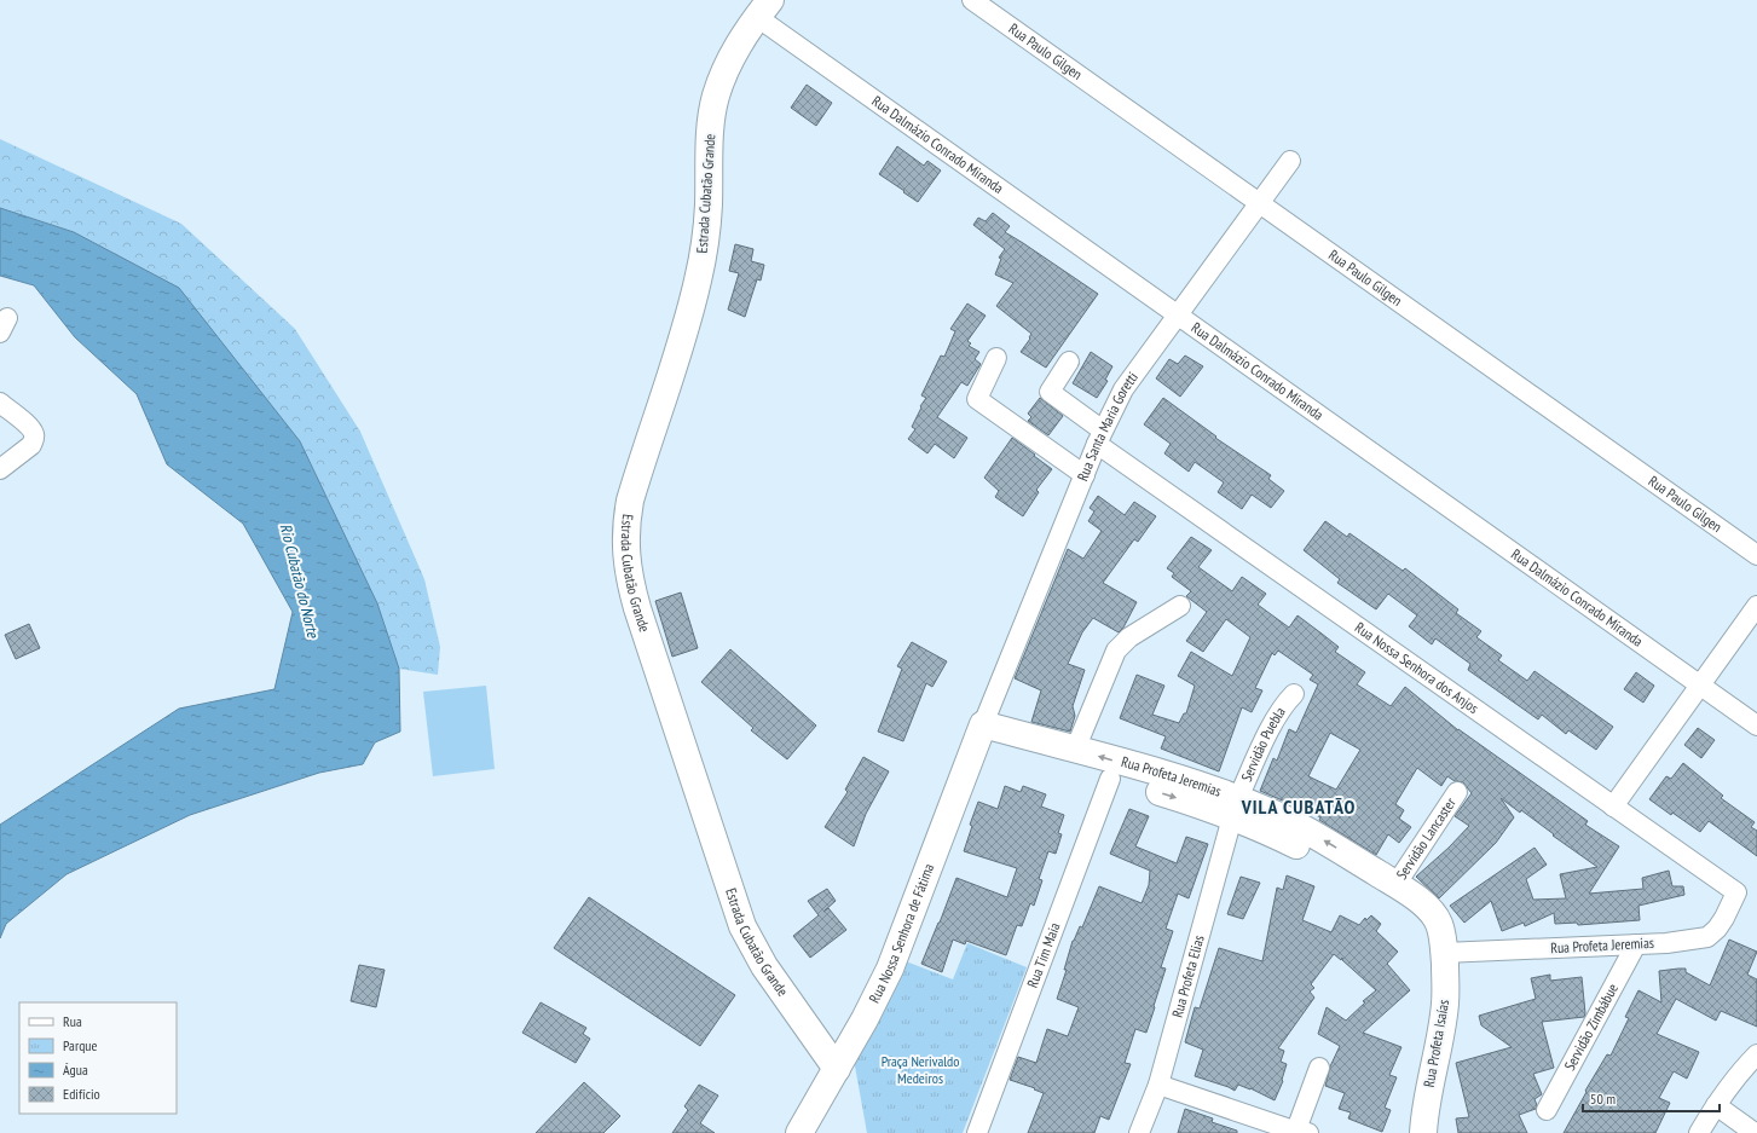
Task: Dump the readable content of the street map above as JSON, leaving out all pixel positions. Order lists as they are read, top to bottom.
{
  "streets": {
    "street": [
      "Rua Paulo Gilgen",
      "Rua Dalmázio Conrado Miranda",
      "Estrada Cubatão Grande",
      "Rua Santa Maria Goretti",
      "Rua Nossa Senhora dos Anjos",
      "Servidão Puebla",
      "Rua Profeta Jeremias",
      "Servidão Lancaster",
      "Rua Nossa Senhora de Fátima",
      "Rua Tim Maia",
      "Rua Profeta Elias",
      "Servidão Zimbábue",
      "Rua Profeta Isaías"
    ]
  },
  "crossings": [
    ["Rua Paulo Gilgen", "Rua Santa Maria Goretti"],
    ["Rua Dalmázio Conrado Miranda", "Estrada Cubatão Grande"],
    ["Rua Dalmázio Conrado Miranda", "Rua Santa Maria Goretti"],
    ["Estrada Cubatão Grande", "Rua Nossa Senhora de Fátima"],
    ["Rua Santa Maria Goretti", "Rua Nossa Senhora dos Anjos"],
    ["Rua Santa Maria Goretti", "Rua Profeta Jeremias"],
    ["Rua Santa Maria Goretti", "Rua Nossa Senhora de Fátima"],
    ["Rua Nossa Senhora dos Anjos", "Rua Profeta Jeremias"],
    ["Servidão Puebla", "Rua Profeta Jeremias"],
    ["Servidão Puebla", "Rua Profeta Elias"],
    ["Rua Profeta Jeremias", "Servidão Lancaster"],
    ["Rua Profeta Jeremias", "Rua Nossa Senhora de Fátima"],
    ["Rua Profeta Jeremias", "Rua Tim Maia"],
    ["Rua Profeta Jeremias", "Rua Profeta Elias"],
    ["Rua Profeta Jeremias", "Servidão Zimbábue"],
    ["Rua Profeta Jeremias", "Rua Profeta Isaías"]
  ],
  "districts": ["VILA CUBATÃO"],
  "water": ["Rio Cubatão do Norte"],
  "parks": ["Praça Nerivaldo Medeiros"],
  "legend": [
    "Rua",
    "Parque",
    "Água",
    "Edifício"
  ],
  "scale_bar": "50 m"
}
